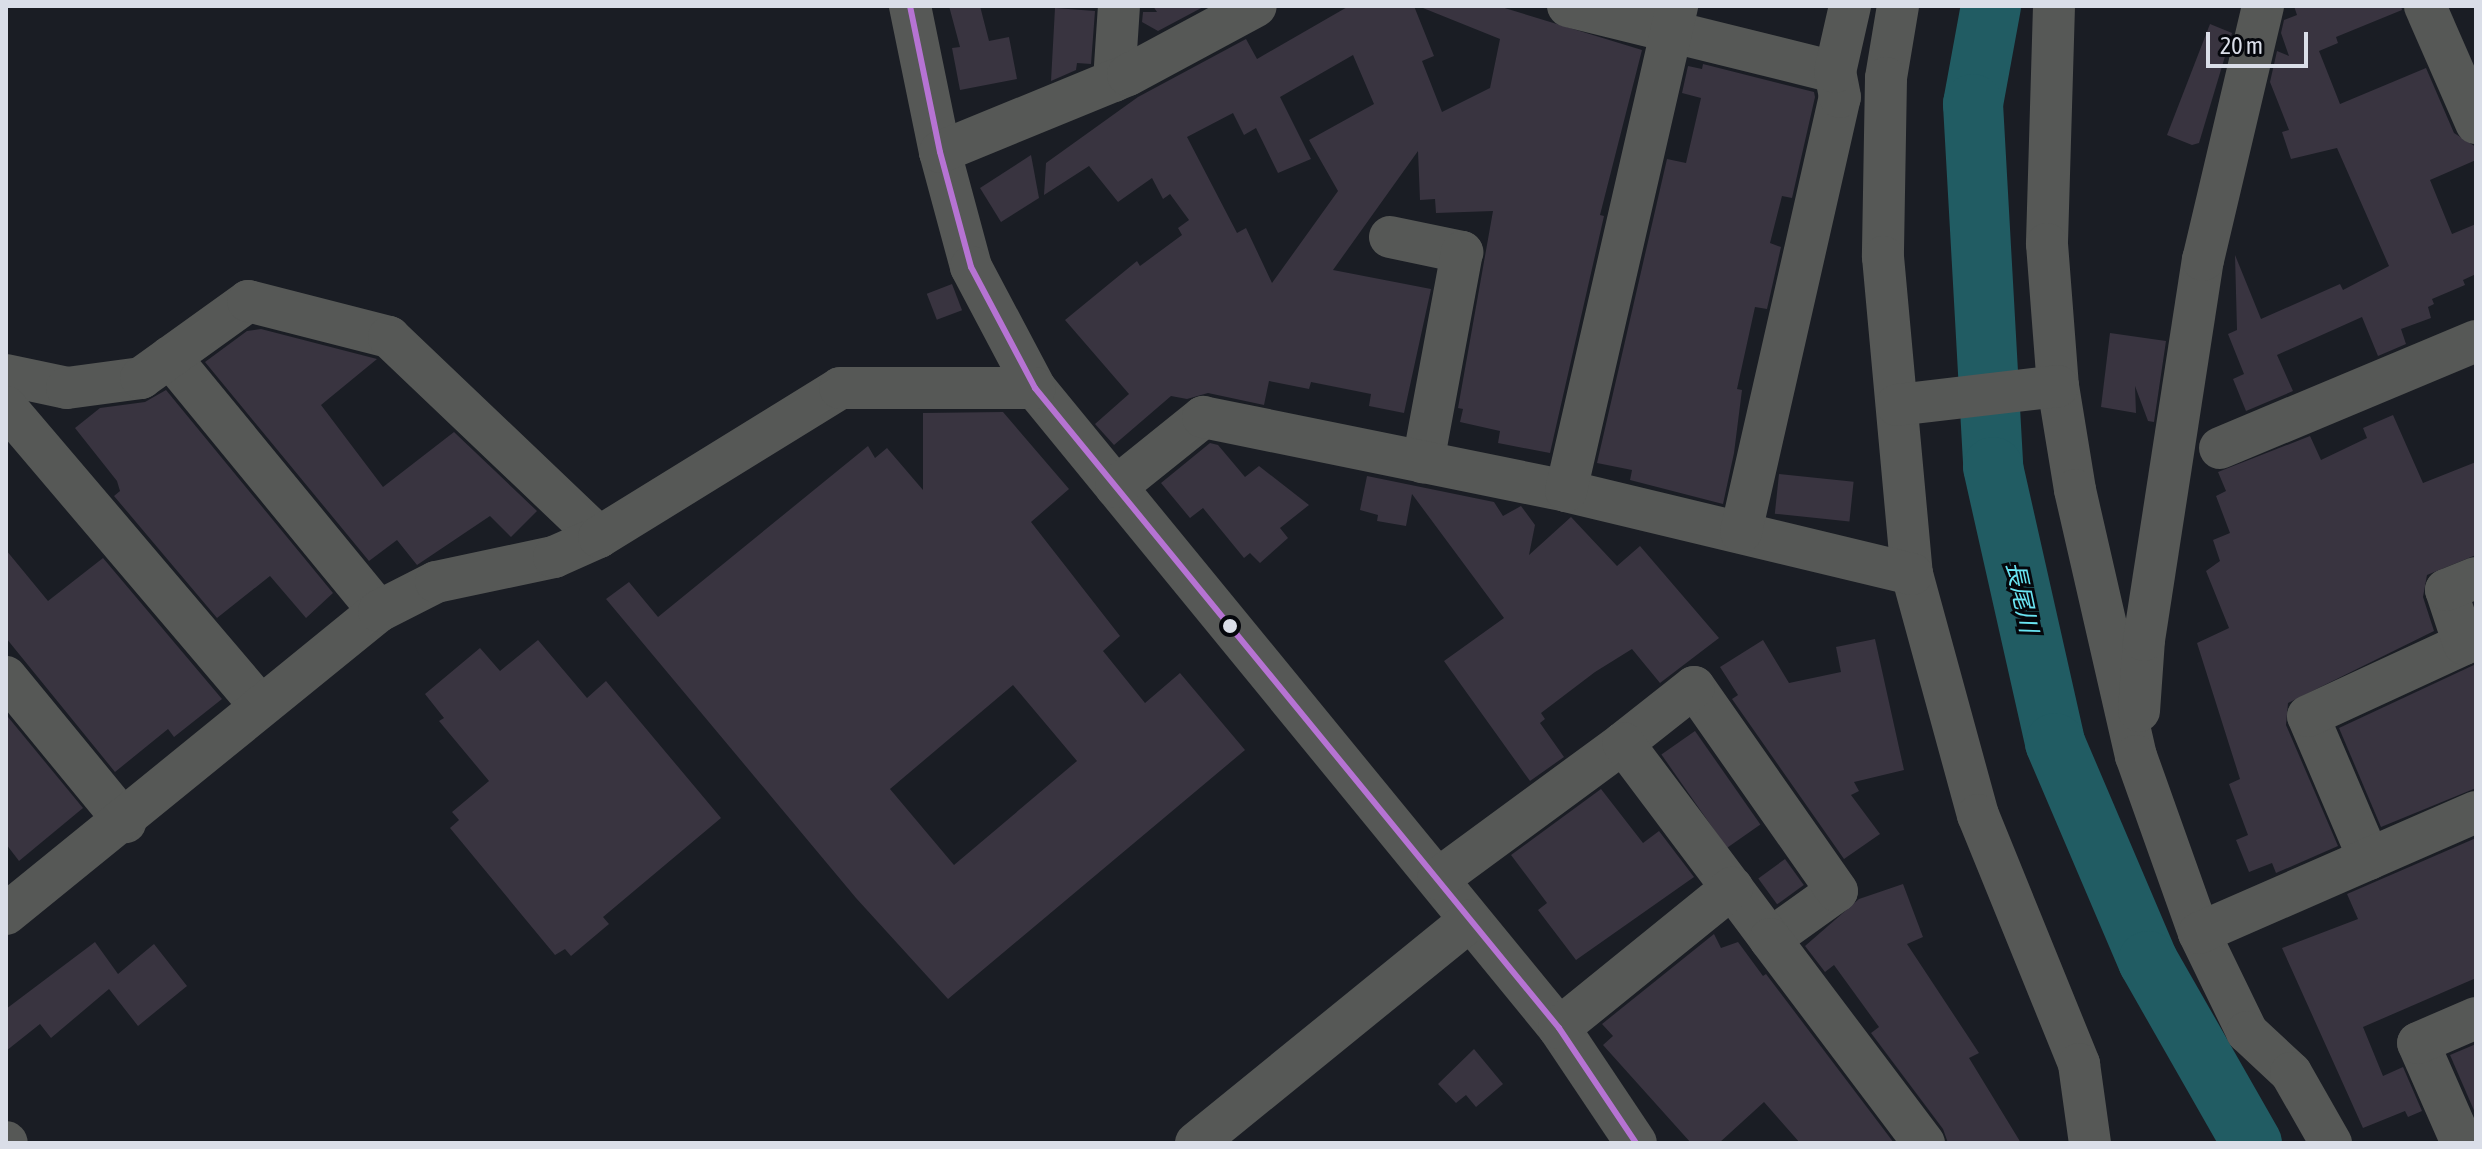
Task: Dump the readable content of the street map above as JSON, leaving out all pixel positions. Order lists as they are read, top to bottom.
{
  "water": ["長尾川"],
  "scale_bar": "20 m"
}
